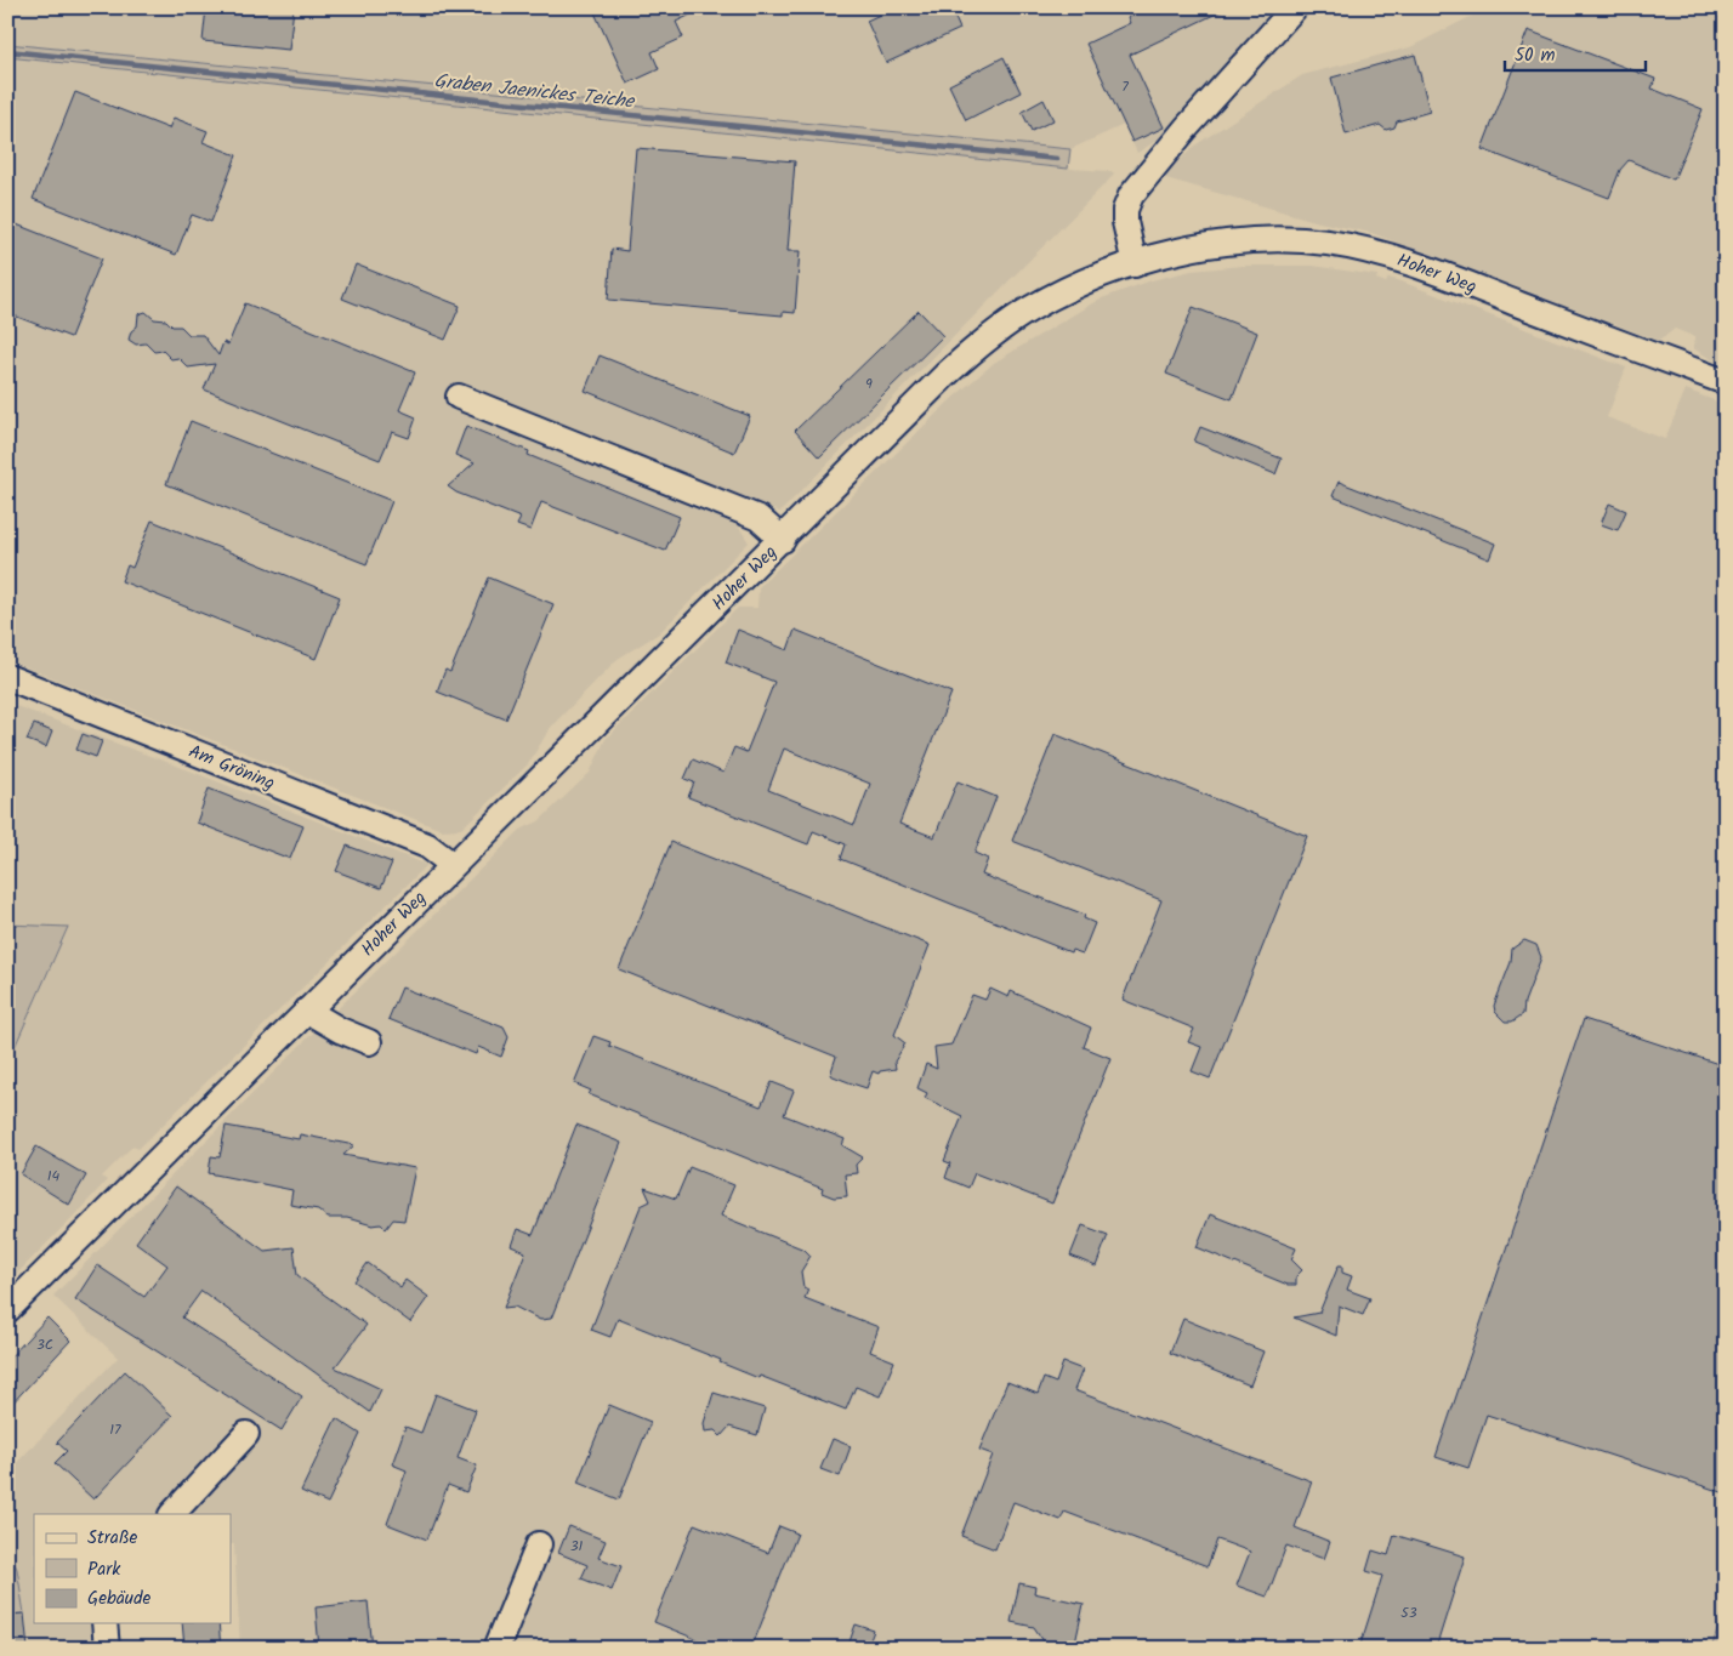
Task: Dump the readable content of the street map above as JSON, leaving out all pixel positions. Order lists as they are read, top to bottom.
{
  "streets": {
    "street": ["Hoher Weg", "Am Gröning"]
  },
  "crossings": [
    ["Hoher Weg", "Am Gröning"]
  ],
  "water": ["Graben Jaenickes Teiche"],
  "house_numbers": [
    "7",
    "9",
    "14",
    "3C",
    "17",
    "31",
    "53"
  ],
  "legend": ["Straße", "Park", "Gebäude"],
  "scale_bar": "50 m"
}
